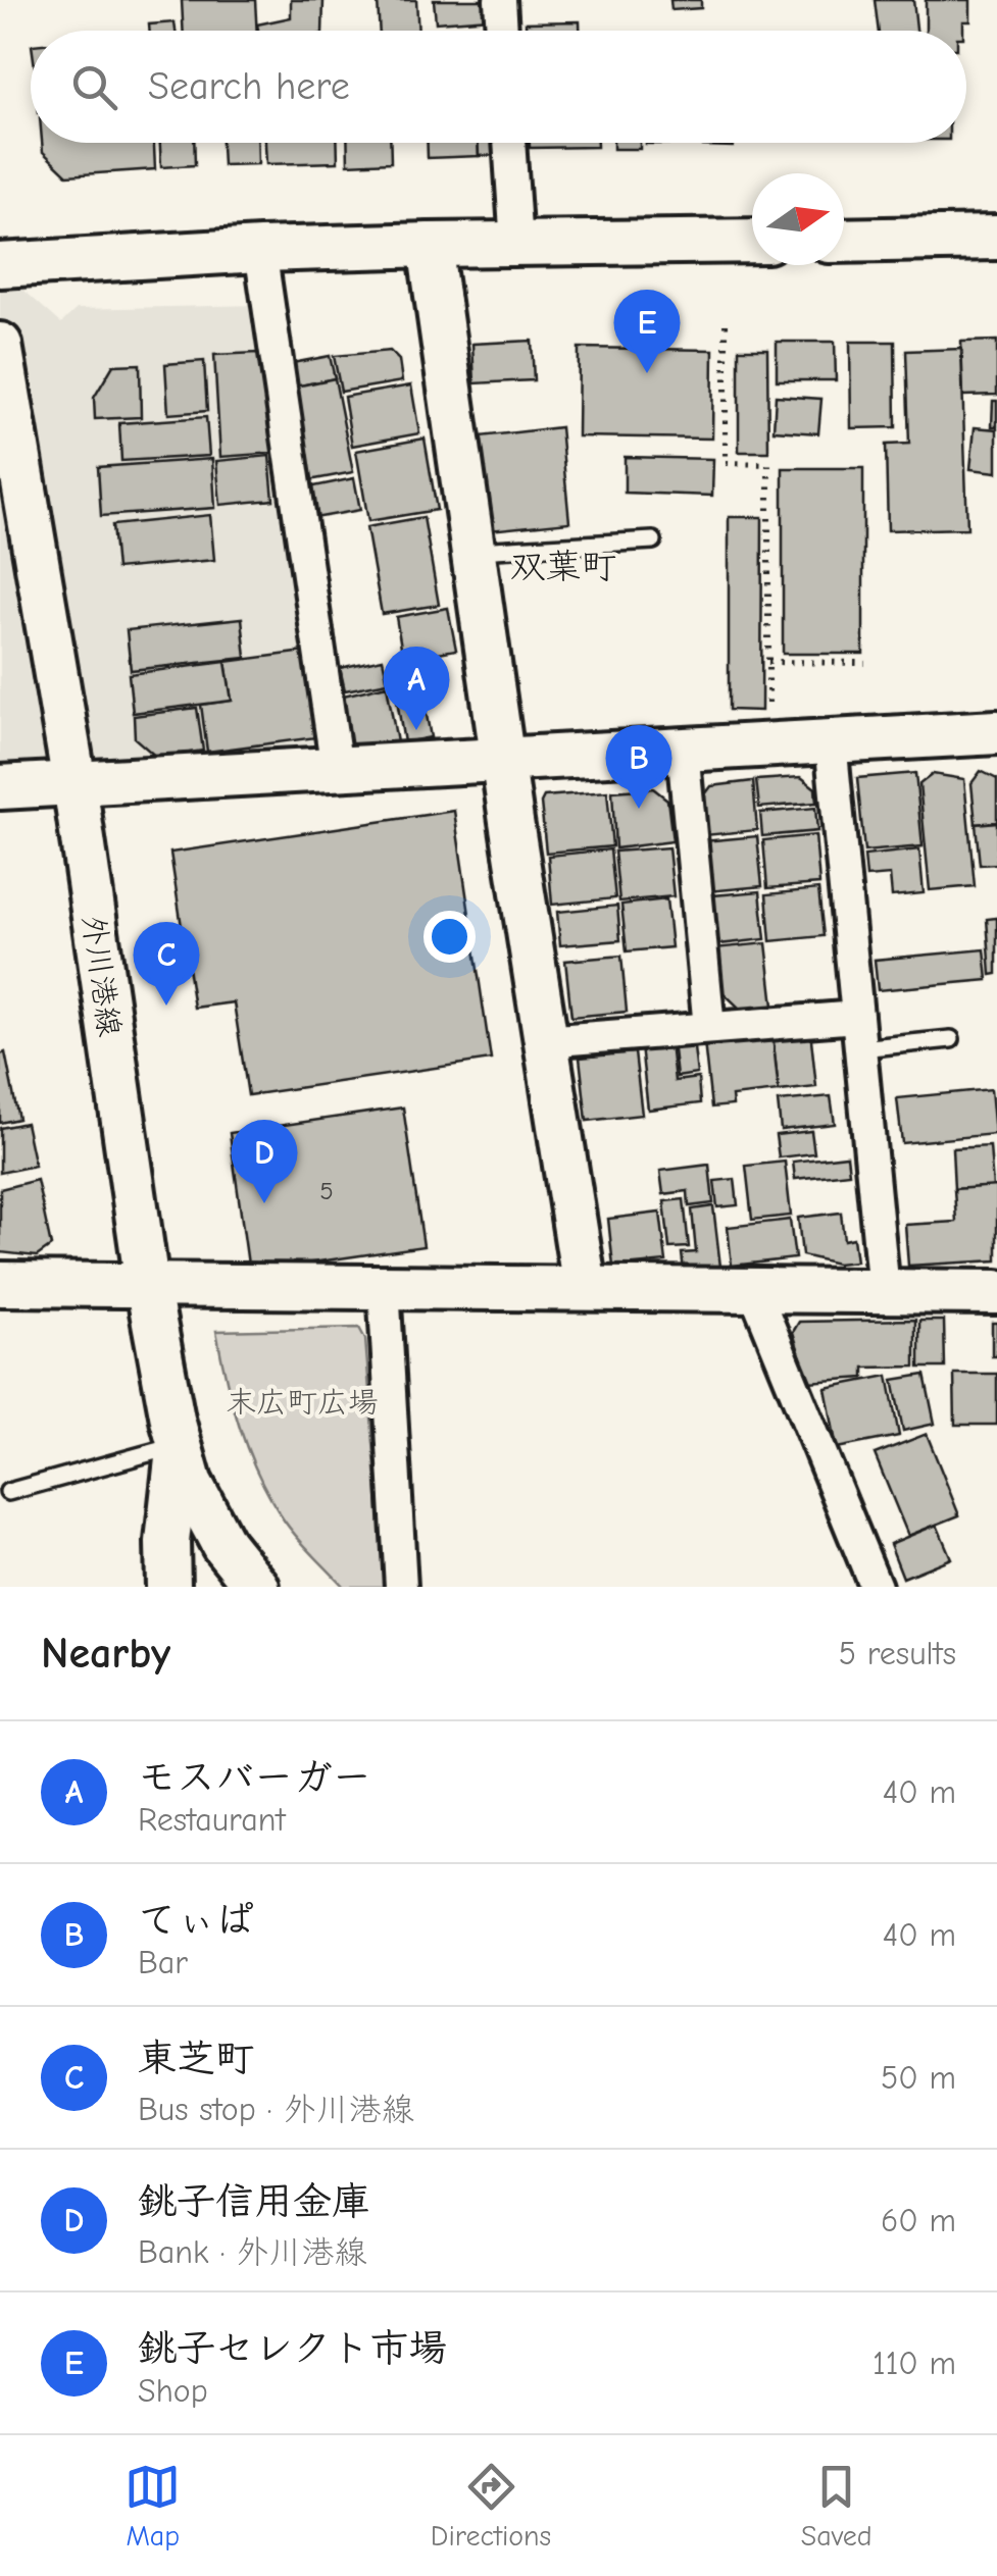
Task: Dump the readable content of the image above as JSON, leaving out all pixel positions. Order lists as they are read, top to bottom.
{
  "streets": {
    "street": ["外川港線"]
  },
  "districts": ["双葉町"],
  "parks": ["末広町広場"],
  "house_numbers": ["5"],
  "north": "right",
  "page": {
    "search": "Search here",
    "pins": [
      "E",
      "A",
      "B",
      "C",
      "D"
    ],
    "heading": ["Nearby", "5 results"],
    "list": [
      {
        "mark": "A",
        "name": "モスバーガー",
        "note": "Restaurant",
        "value": "40 m"
      },
      {
        "mark": "B",
        "name": "てぃぱ",
        "note": "Bar",
        "value": "40 m"
      },
      {
        "mark": "C",
        "name": "東芝町",
        "note": "Bus stop · 外川港線",
        "value": "50 m"
      },
      {
        "mark": "D",
        "name": "銚子信用金庫",
        "note": "Bank · 外川港線",
        "value": "60 m"
      },
      {
        "mark": "E",
        "name": "銚子セレクト市場",
        "note": "Shop",
        "value": "110 m"
      }
    ],
    "nav": ["Map", "Directions", "Saved"]
  }
}
